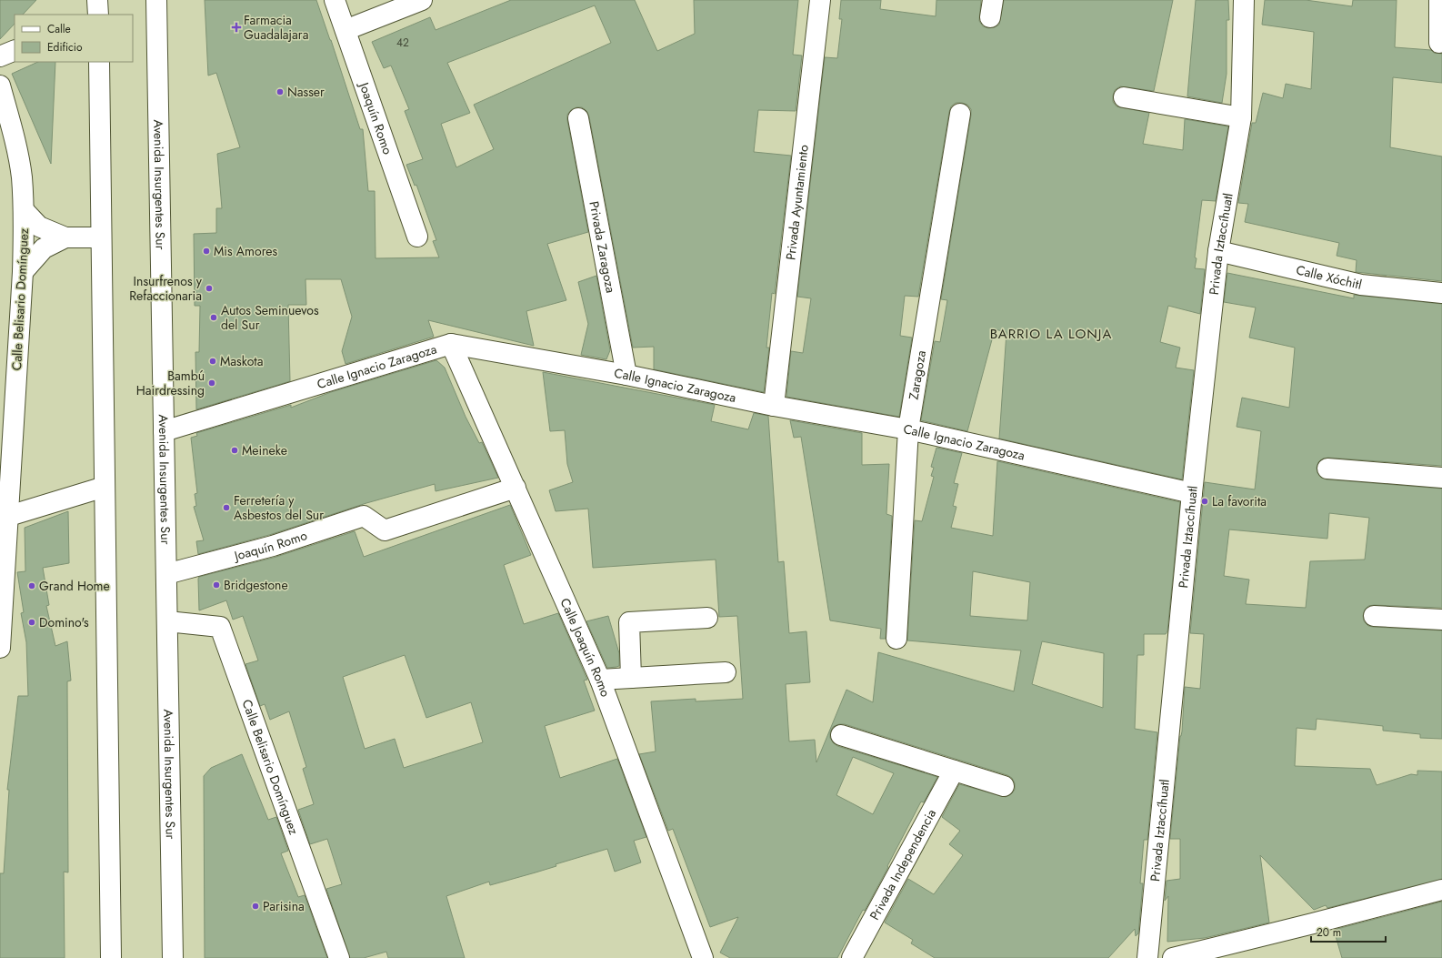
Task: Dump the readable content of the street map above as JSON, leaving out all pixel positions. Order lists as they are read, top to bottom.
{
  "streets": {
    "street": [
      "Joaquín Romo",
      "Avenida Insurgentes Sur",
      "Privada Ayuntamiento",
      "Privada Iztaccíhuatl",
      "Privada Zaragoza",
      "Calle Xóchitl",
      "Calle Belisario Domínguez",
      "Calle Ignacio Zaragoza",
      "Zaragoza",
      "Calle Joaquín Romo",
      "Privada Independencia"
    ]
  },
  "crossings": [
    ["Joaquín Romo", "Avenida Insurgentes Sur"],
    ["Joaquín Romo", "Calle Joaquín Romo"],
    ["Avenida Insurgentes Sur", "Calle Belisario Domínguez"],
    ["Avenida Insurgentes Sur", "Calle Ignacio Zaragoza"],
    ["Privada Ayuntamiento", "Calle Ignacio Zaragoza"],
    ["Privada Iztaccíhuatl", "Calle Xóchitl"],
    ["Privada Iztaccíhuatl", "Calle Ignacio Zaragoza"],
    ["Privada Zaragoza", "Calle Ignacio Zaragoza"],
    ["Calle Ignacio Zaragoza", "Zaragoza"],
    ["Calle Ignacio Zaragoza", "Calle Joaquín Romo"]
  ],
  "districts": ["BARRIO LA LONJA"],
  "places": {
    "health": ["Farmacia Guadalajara"],
    "other": [
      "Nasser",
      "Mis Amores",
      "Insurfrenos y Refaccionaria",
      "Autos Seminuevos del Sur",
      "Maskota",
      "Bambú Hairdressing",
      "Meineke",
      "La favorita",
      "Ferretería y Asbestos del Sur",
      "Bridgestone",
      "Grand Home",
      "Domino's",
      "Parisina"
    ]
  },
  "house_numbers": ["42"],
  "legend": ["Calle", "Edificio"],
  "scale_bar": "20 m"
}
